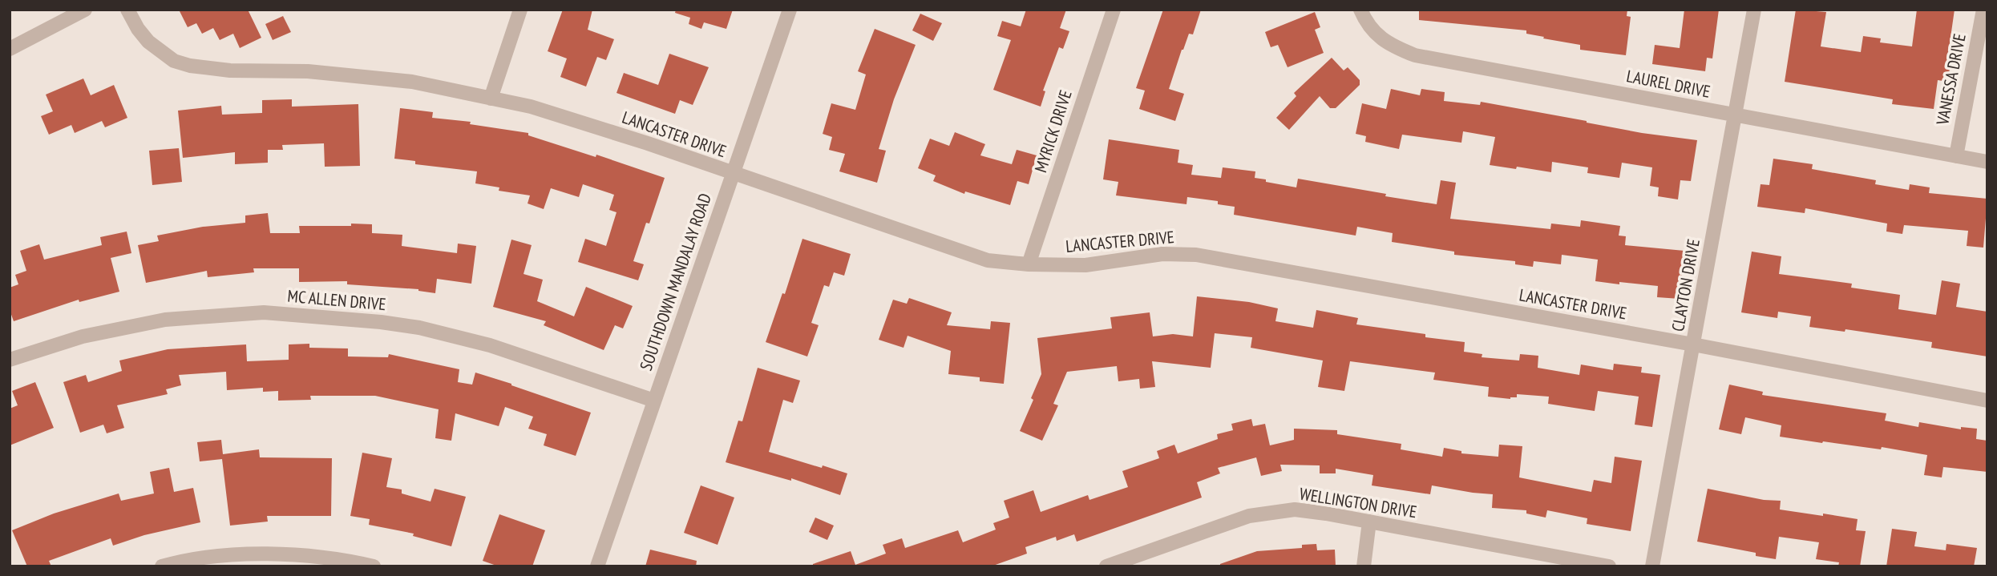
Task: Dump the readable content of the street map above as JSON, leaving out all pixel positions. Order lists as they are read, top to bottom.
{
  "streets": {
    "street": [
      "VANESSA DRIVE",
      "LAUREL DRIVE",
      "MYRICK DRIVE",
      "LANCASTER DRIVE",
      "SOUTHDOWN MANDALAY ROAD",
      "CLAYTON DRIVE",
      "MC ALLEN DRIVE",
      "WELLINGTON DRIVE"
    ]
  },
  "crossings": [
    ["VANESSA DRIVE", "LAUREL DRIVE"],
    ["LAUREL DRIVE", "CLAYTON DRIVE"],
    ["MYRICK DRIVE", "LANCASTER DRIVE"],
    ["LANCASTER DRIVE", "SOUTHDOWN MANDALAY ROAD"],
    ["LANCASTER DRIVE", "CLAYTON DRIVE"],
    ["SOUTHDOWN MANDALAY ROAD", "MC ALLEN DRIVE"]
  ]
}
